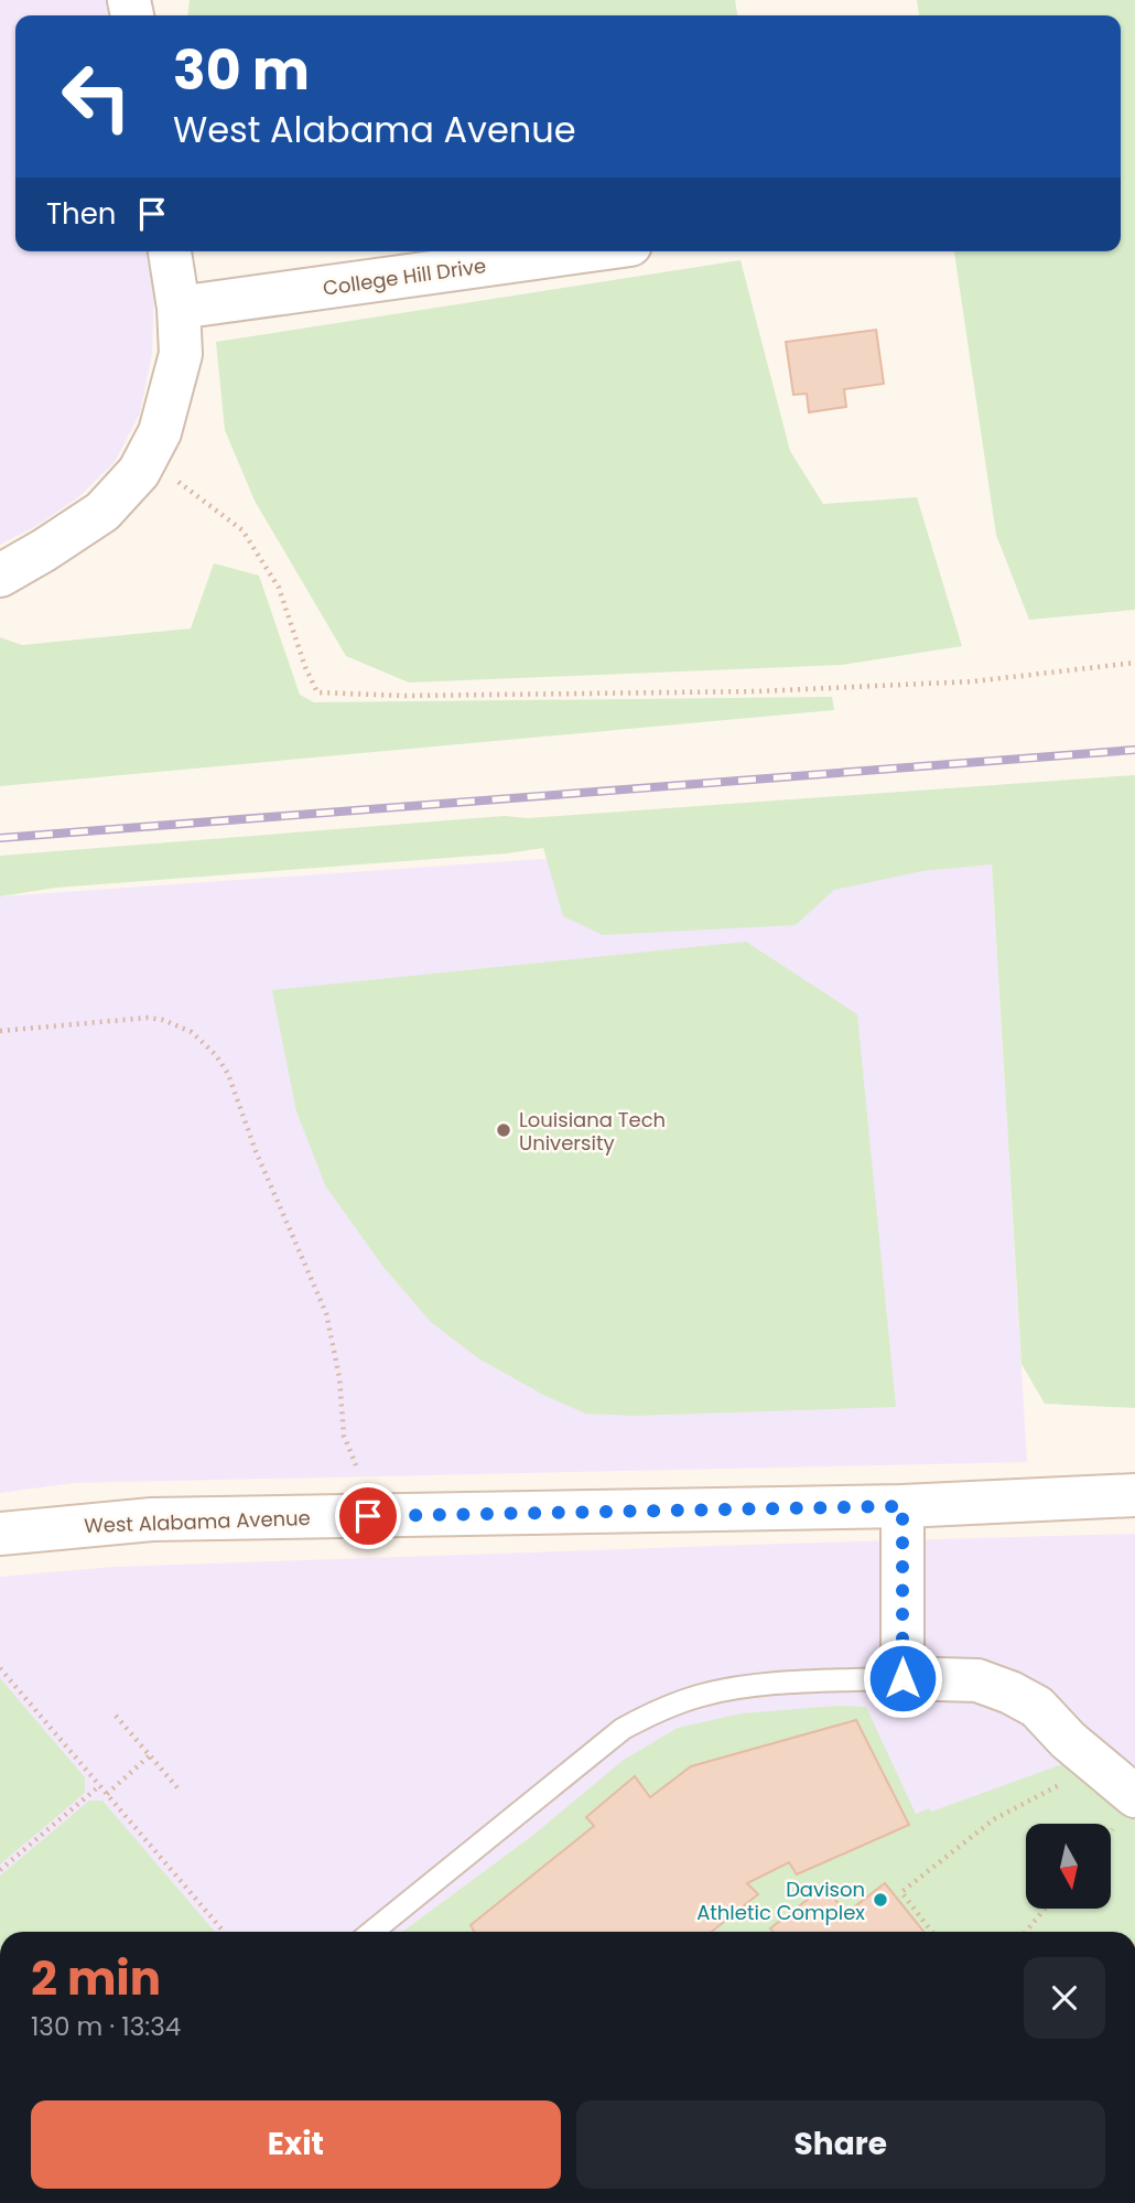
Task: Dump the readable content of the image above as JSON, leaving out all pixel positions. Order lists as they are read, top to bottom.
{
  "streets": {
    "street": ["College Hill Drive", "West Alabama Avenue"]
  },
  "places": ["Louisiana Tech University", "Davison Athletic Complex"],
  "north": "bottom",
  "page": {
    "turn": ["30 m", "West Alabama Avenue"],
    "then": "Then",
    "heading": ["2 min", "130 m · 13:34"],
    "buttons": ["Exit", "Share"]
  }
}
